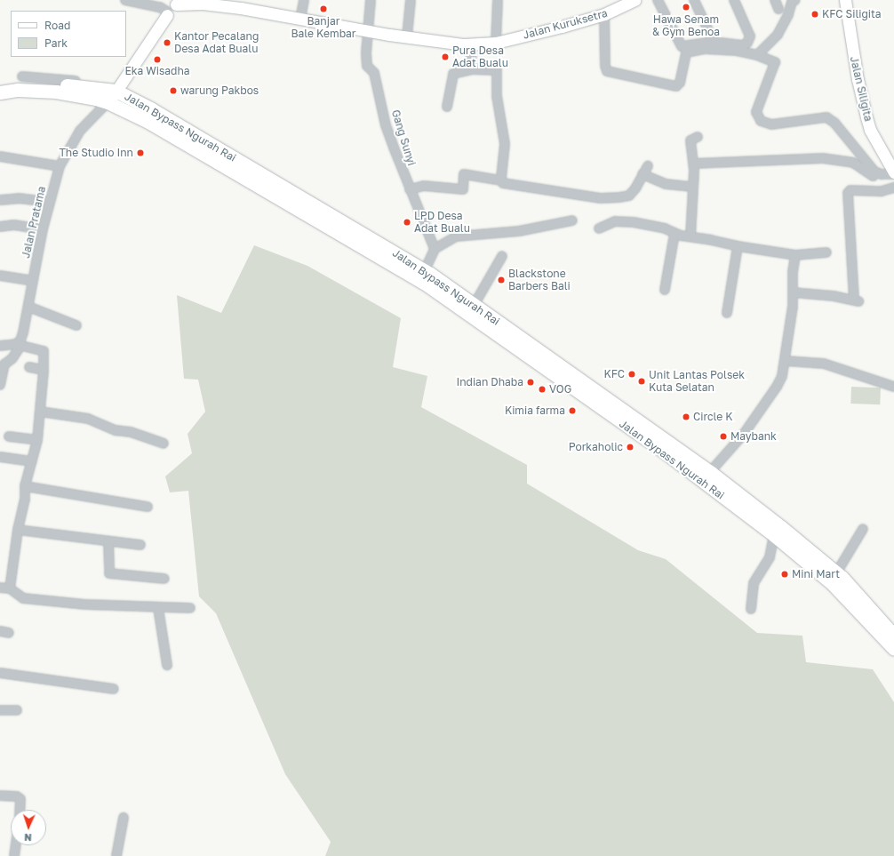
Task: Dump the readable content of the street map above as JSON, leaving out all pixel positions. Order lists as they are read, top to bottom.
{
  "streets": {
    "highway": ["Jalan Bypass Ngurah Rai"],
    "main road": ["Jalan Kuruksetra", "Jalan Siligita"],
    "street": ["Gang Sunyi", "Jalan Pratama"]
  },
  "crossings": [
    ["Jalan Kuruksetra", "Gang Sunyi"],
    ["Jalan Bypass Ngurah Rai", "Jalan Pratama"]
  ],
  "places": [
    "Hawa Senam & Gym Benoa",
    "Banjar Bale Kembar",
    "KFC Siligita",
    "Kantor Pecalang Desa Adat Bualu",
    "Pura Desa Adat Bualu",
    "Eka Wisadha",
    "warung Pakbos",
    "The Studio Inn",
    "LPD Desa Adat Bualu",
    "Blackstone Barbers Bali",
    "KFC",
    "Unit Lantas Polsek Kuta Selatan",
    "Indian Dhaba",
    "VOG",
    "Kimia farma",
    "Circle K",
    "Maybank",
    "Porkaholic",
    "Mini Mart"
  ],
  "legend": ["Road", "Park"],
  "north": "bottom"
}
